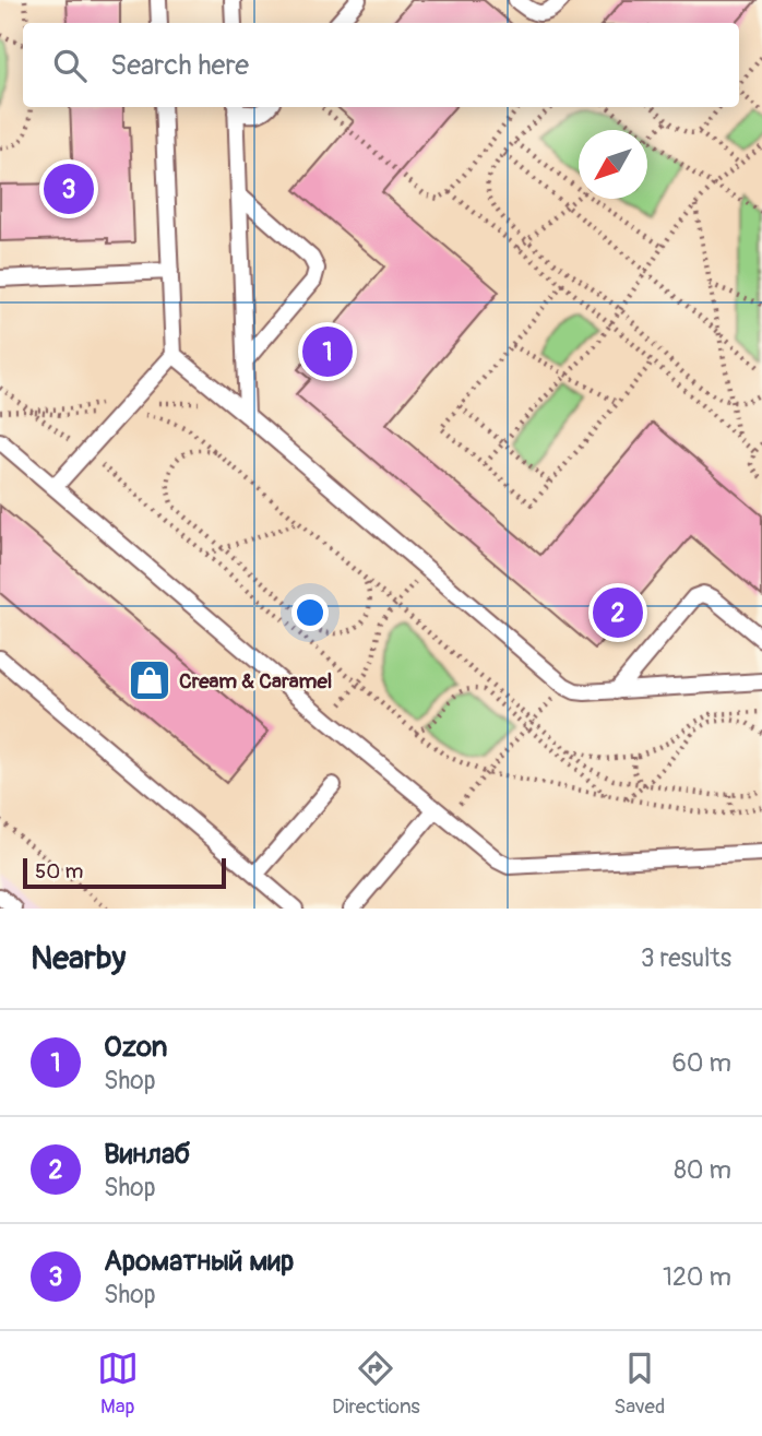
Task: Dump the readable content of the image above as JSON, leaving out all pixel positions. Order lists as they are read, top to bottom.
{
  "places": {
    "shop": ["Cream & Caramel"]
  },
  "scale_bar": "50 m",
  "north": "bottom left",
  "page": {
    "search": "Search here",
    "pins": ["3", "1", "2"],
    "scale": "50 m",
    "heading": ["Nearby", "3 results"],
    "list": [
      {
        "mark": "1",
        "name": "Ozon",
        "note": "Shop",
        "value": "60 m"
      },
      {
        "mark": "2",
        "name": "Винлаб",
        "note": "Shop",
        "value": "80 m"
      },
      {
        "mark": "3",
        "name": "Ароматный мир",
        "note": "Shop",
        "value": "120 m"
      }
    ],
    "nav": ["Map", "Directions", "Saved"]
  }
}
